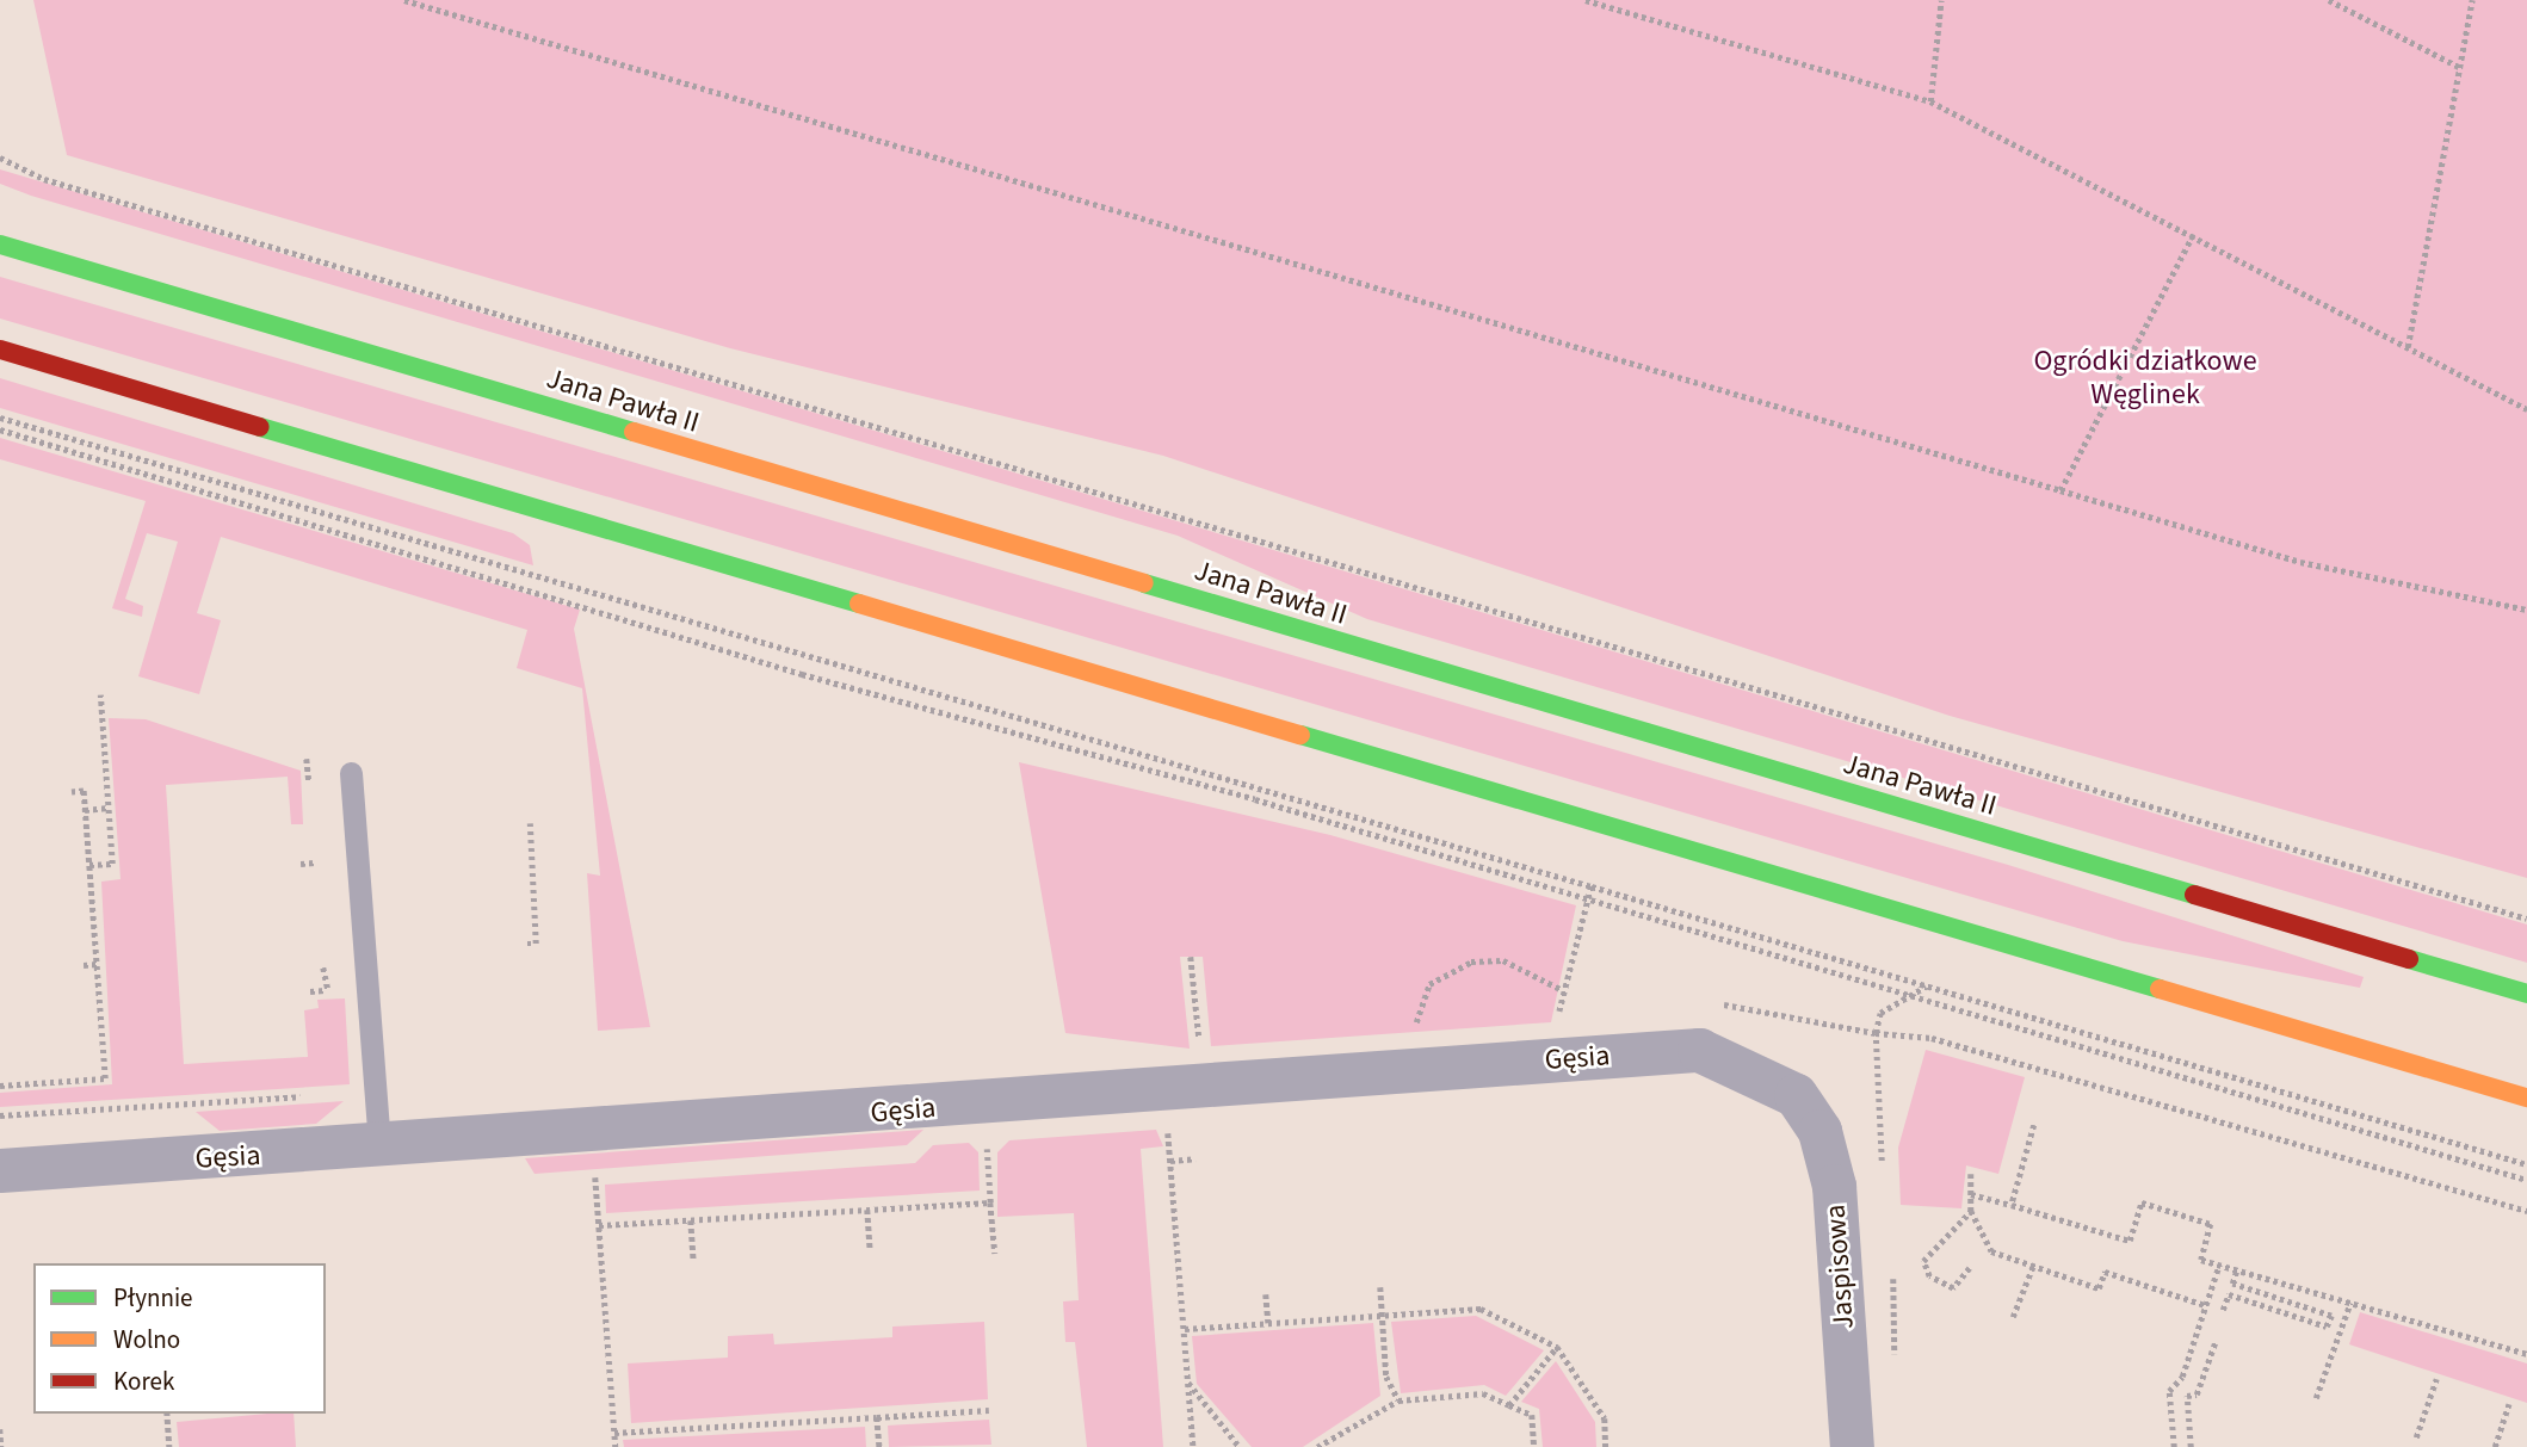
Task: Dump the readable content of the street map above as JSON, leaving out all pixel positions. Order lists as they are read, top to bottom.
{
  "streets": {
    "main road": ["Jana Pawła II"],
    "street": ["Gęsia", "Jaspisowa"]
  },
  "crossings": [
    ["Gęsia", "Jaspisowa"]
  ],
  "parks": ["Ogródki działkowe Węglinek"],
  "legend": ["Płynnie", "Wolno", "Korek"]
}
